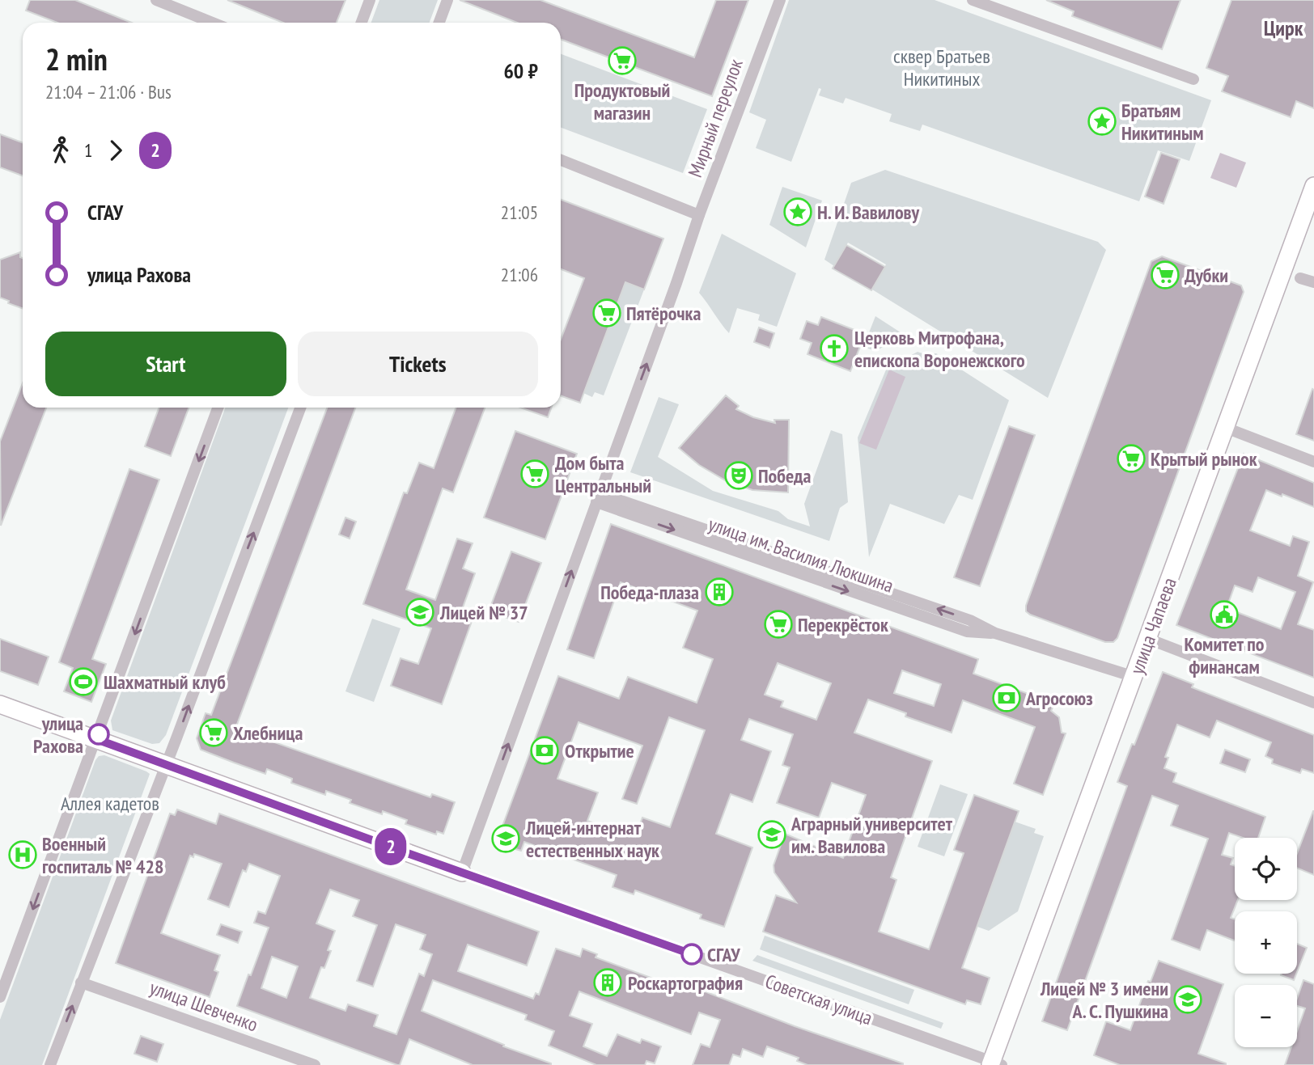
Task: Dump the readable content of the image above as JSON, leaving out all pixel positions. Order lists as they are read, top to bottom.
{
  "streets": {
    "street": [
      "Мирный переулок",
      "улица им. Василия Люкшина",
      "улица Чапаева",
      "Советская улица",
      "улица Шевченко"
    ]
  },
  "crossings": [
    ["Мирный переулок", "улица им. Василия Люкшина"],
    ["Мирный переулок", "Советская улица"],
    ["улица им. Василия Люкшина", "улица Чапаева"],
    ["улица Чапаева", "Советская улица"]
  ],
  "one_way": ["Мирный переулок"],
  "districts": ["Цирк"],
  "parks": ["сквер Братьев Никитиных", "Аллея кадетов"],
  "places": {
    "supermarket": [
      "Продуктовый магазин",
      "Дубки",
      "Пятёрочка",
      "Крытый рынок",
      "Дом быта Центральный",
      "Перекрёсток",
      "Хлебница"
    ],
    "place": ["Братьям Никитиным", "Н. И. Вавилову"],
    "church": ["Церковь Митрофана, епископа Воронежского"],
    "theatre": ["Победа"],
    "building": ["Победа-плаза", "Роскартография"],
    "school or university": [
      "Лицей № 37",
      "Аграрный университет им. Вавилова",
      "Лицей-интернат естественных наук",
      "Лицей № 3 имени А. С. Пушкина"
    ],
    "public building": ["Комитет по финансам"],
    "sports": ["Шахматный клуб"],
    "bank": ["Агросоюз", "Открытие"],
    "other": ["улица Рахова", "СГАУ"],
    "hospital": ["Военный госпиталь № 428"]
  },
  "lines": ["bus line 2"],
  "page": {
    "on_map": "2",
    "heading": ["2 min", "21:04 – 21:06 · Bus", "60 ₽"],
    "legs": ["1", "2"],
    "list": [
      {
        "name": "СГАУ",
        "value": "21:05"
      },
      {
        "name": "улица Рахова",
        "value": "21:06"
      }
    ],
    "buttons": ["Start", "Tickets"],
    "map_buttons": ["+", "−"]
  }
}
